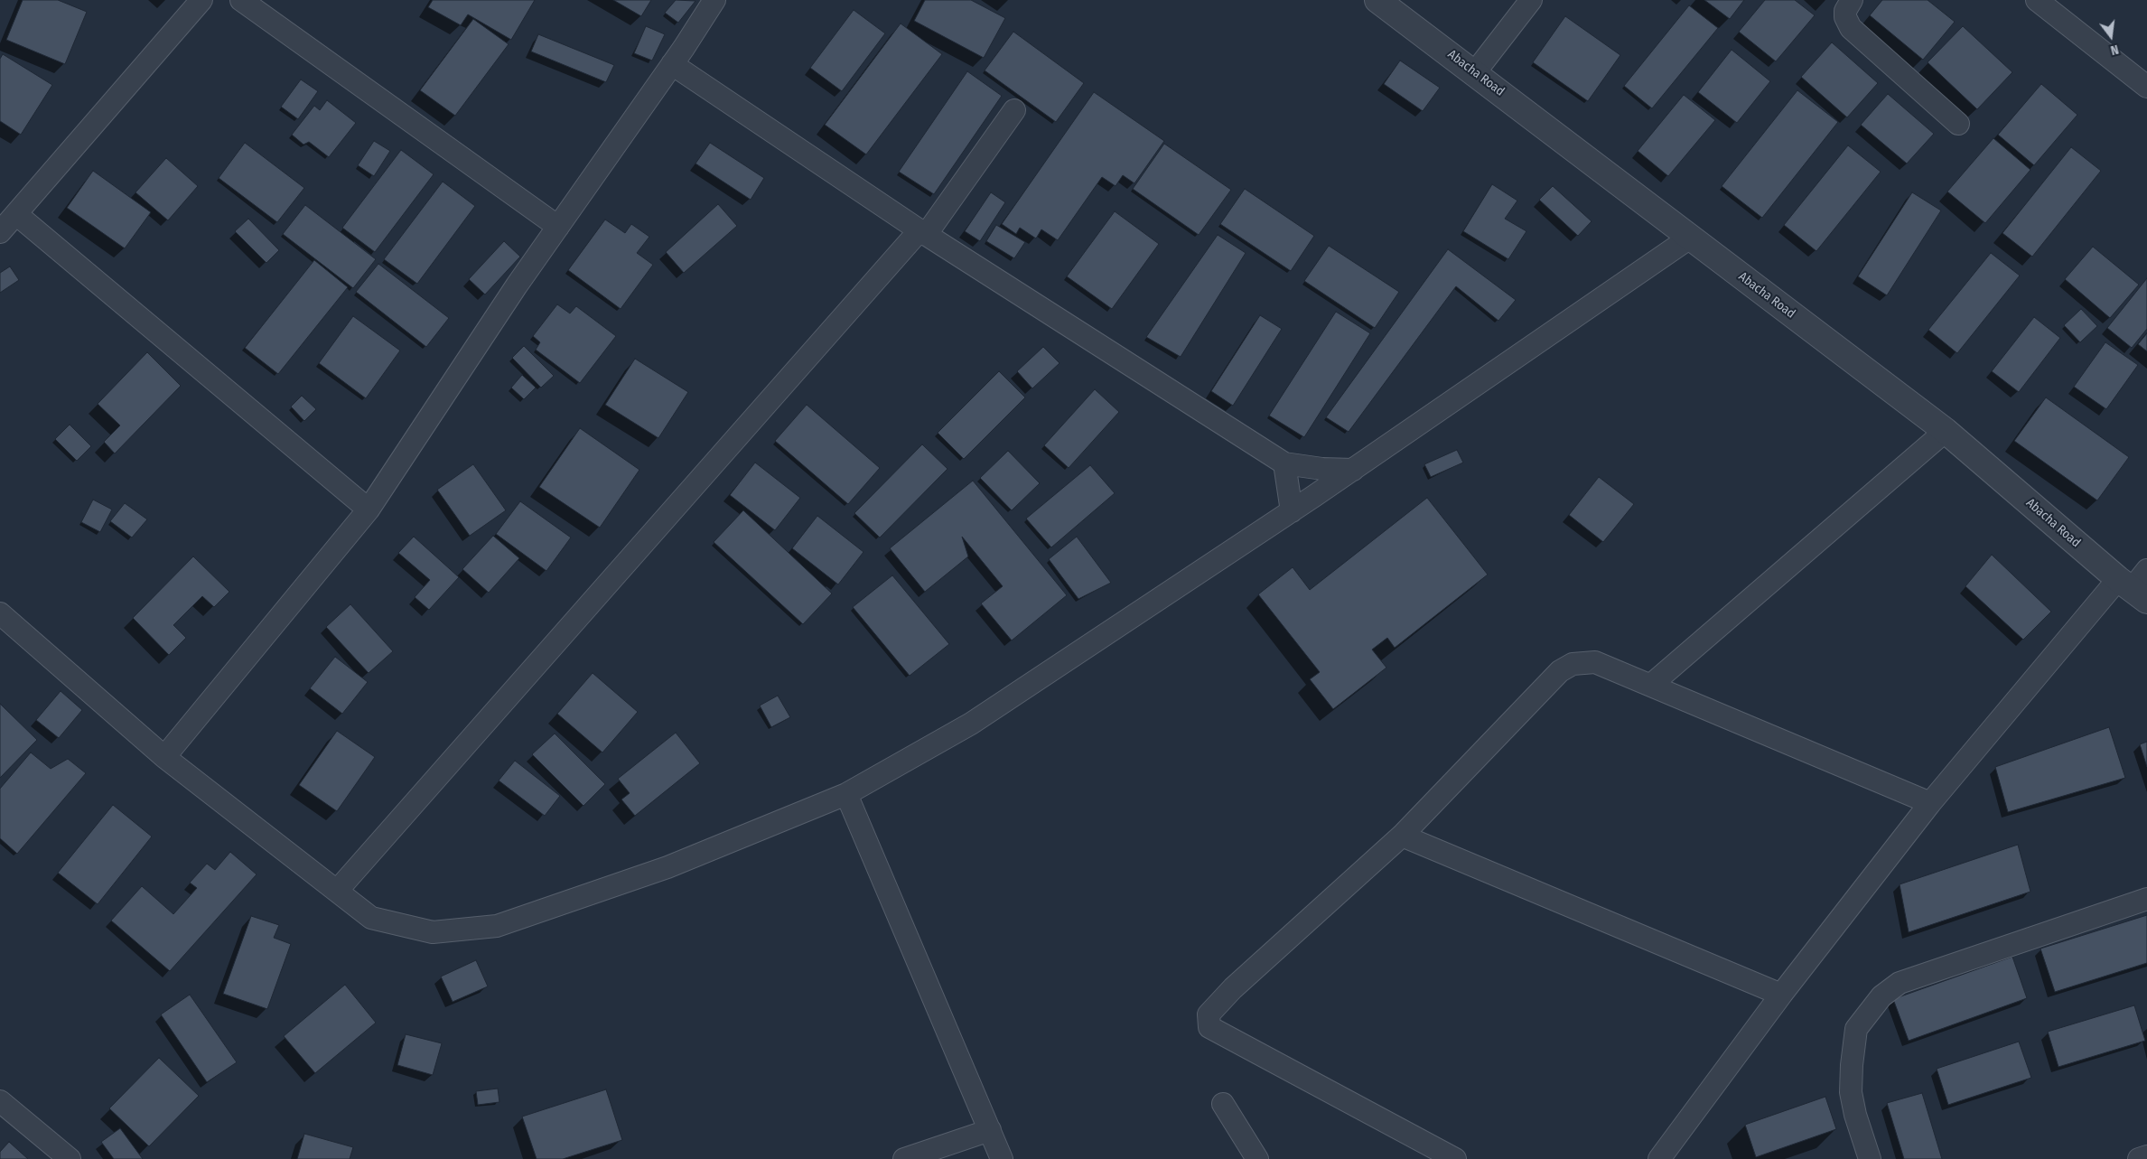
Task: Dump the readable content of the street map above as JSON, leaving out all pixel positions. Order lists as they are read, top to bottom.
{
  "streets": {
    "street": ["Abacha Road"]
  },
  "north": "bottom"
}
